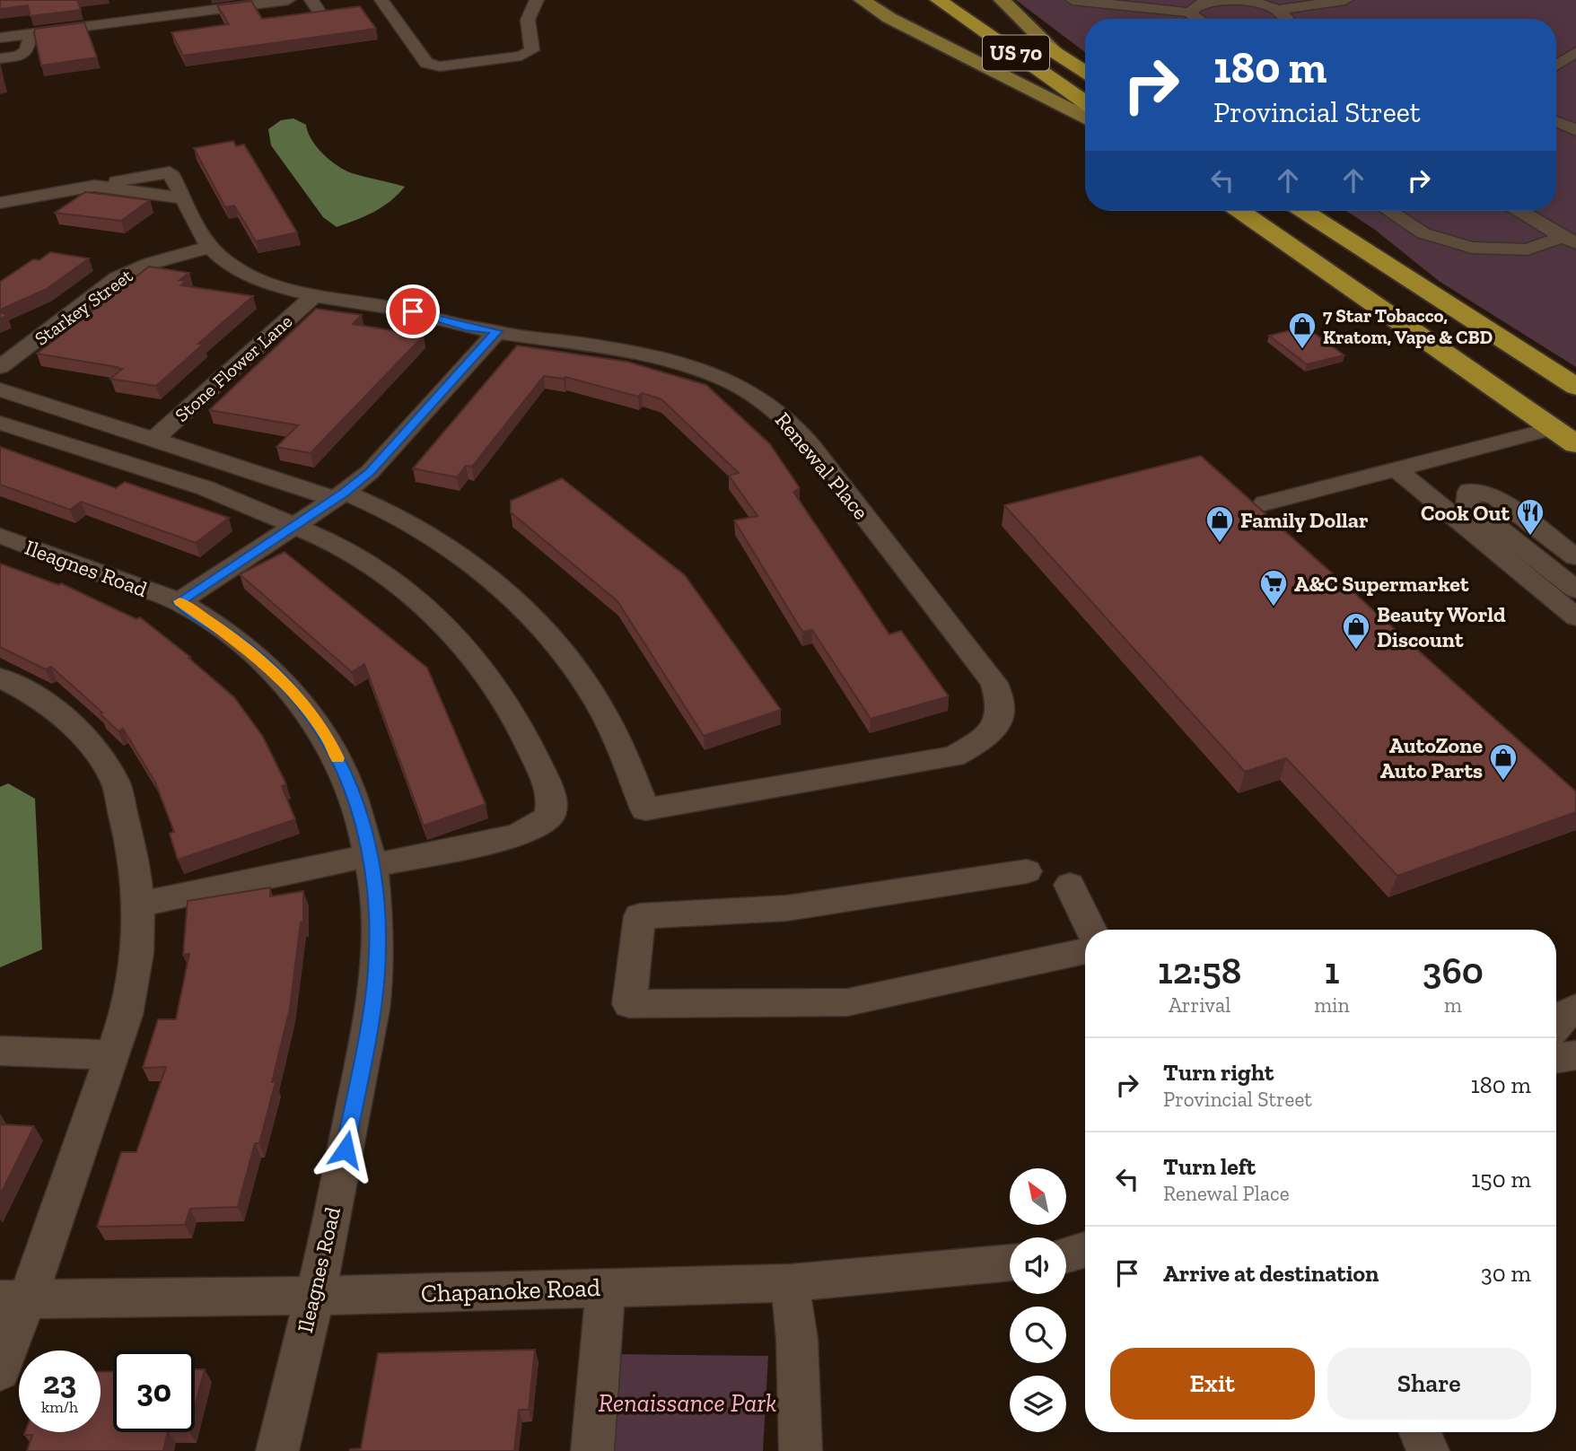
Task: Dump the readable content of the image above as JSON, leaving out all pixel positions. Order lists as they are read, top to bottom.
{
  "streets": {
    "highway": ["US 70"],
    "street": [
      "Starkey Street",
      "Stone Flower Lane",
      "Renewal Place",
      "Ileagnes Road",
      "Chapanoke Road"
    ]
  },
  "crossings": [
    ["Starkey Street", "Renewal Place"],
    ["Stone Flower Lane", "Renewal Place"],
    ["Ileagnes Road", "Chapanoke Road"]
  ],
  "parks": ["Renaissance Park"],
  "places": {
    "shop": [
      "7 Star Tobacco, Kratom, Vape & CBD",
      "Family Dollar",
      "Beauty World Discount",
      "AutoZone Auto Parts"
    ],
    "restaurant": ["Cook Out"],
    "supermarket": ["A&C Supermarket"]
  },
  "north": "top left",
  "page": {
    "turn": ["180 m", "Provincial Street"],
    "eta": [
      "12:58",
      "Arrival",
      "1",
      "min",
      "360",
      "m"
    ],
    "list": [
      {
        "name": "Turn right",
        "note": "Provincial Street",
        "value": "180 m"
      },
      {
        "name": "Turn left",
        "note": "Renewal Place",
        "value": "150 m"
      },
      {
        "name": "Arrive at destination",
        "value": "30 m"
      }
    ],
    "buttons": ["Exit", "Share"],
    "speed": "23 km/h",
    "limit": "30"
  }
}
